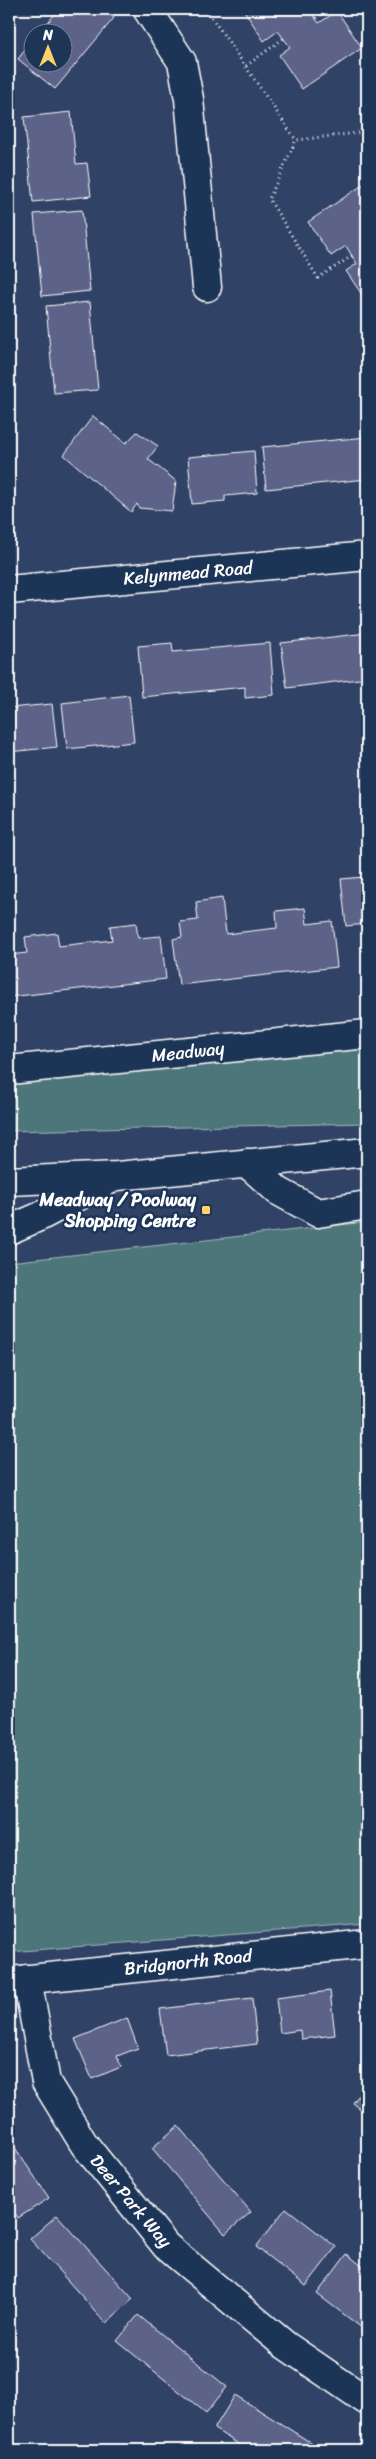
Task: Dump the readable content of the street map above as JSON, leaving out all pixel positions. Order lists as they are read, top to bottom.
{
  "streets": {
    "street": [
      "Kelynmead Road",
      "Meadway",
      "Bridgnorth Road",
      "Deer Park Way"
    ]
  },
  "crossings": [
    ["Bridgnorth Road", "Deer Park Way"]
  ],
  "places": {
    "transit": ["Meadway / Poolway Shopping Centre"]
  },
  "north": "top"
}
